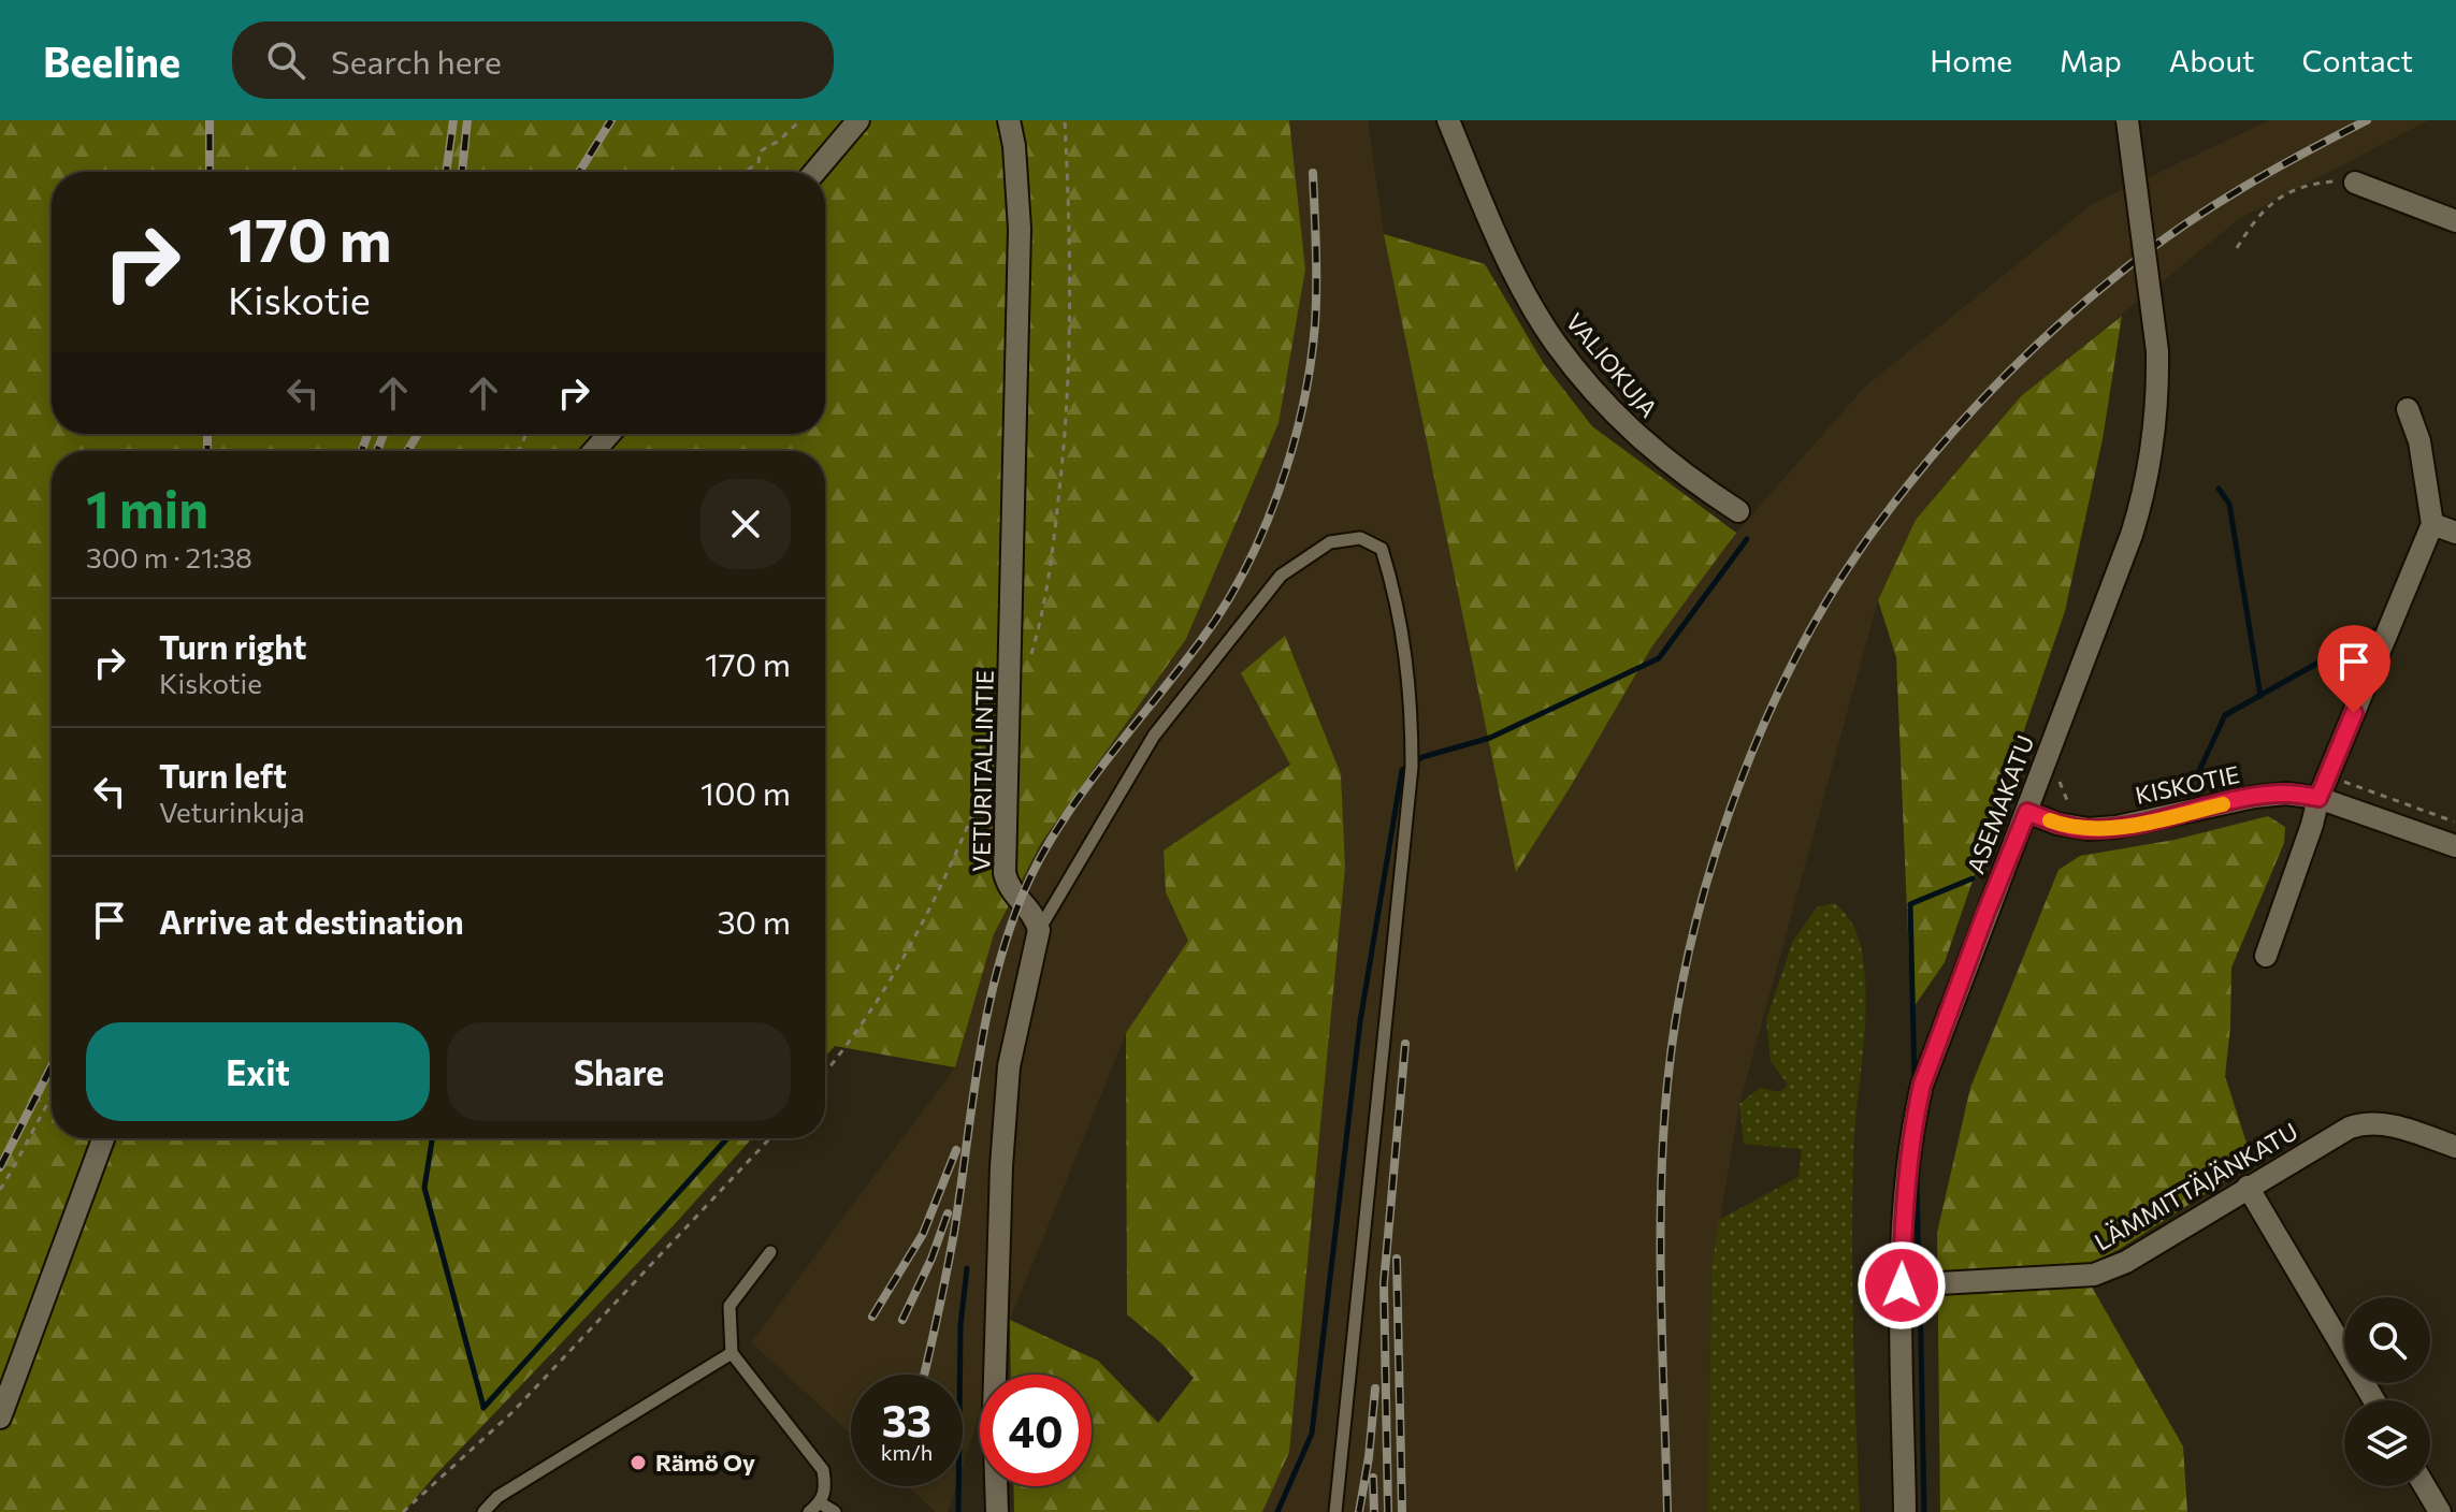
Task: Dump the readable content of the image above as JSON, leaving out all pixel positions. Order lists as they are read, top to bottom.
{
  "streets": {
    "street": [
      "VALIOKUJA",
      "VETURITALLINTIE",
      "KISKOTIE",
      "ASEMAKATU",
      "LÄMMITTÄJÄNKATU"
    ]
  },
  "crossings": [
    ["KISKOTIE", "ASEMAKATU"],
    ["ASEMAKATU", "LÄMMITTÄJÄNKATU"]
  ],
  "places": ["Rämö Oy"],
  "page": {
    "header": "Beeline",
    "search": "Search here",
    "nav": [
      "Home",
      "Map",
      "About",
      "Contact"
    ],
    "turn": ["170 m", "Kiskotie"],
    "heading": ["1 min", "300 m · 21:38"],
    "list": [
      {
        "name": "Turn right",
        "note": "Kiskotie",
        "value": "170 m"
      },
      {
        "name": "Turn left",
        "note": "Veturinkuja",
        "value": "100 m"
      },
      {
        "name": "Arrive at destination",
        "value": "30 m"
      }
    ],
    "buttons": ["Exit", "Share"],
    "speed": "33 km/h",
    "limit": "40"
  }
}
